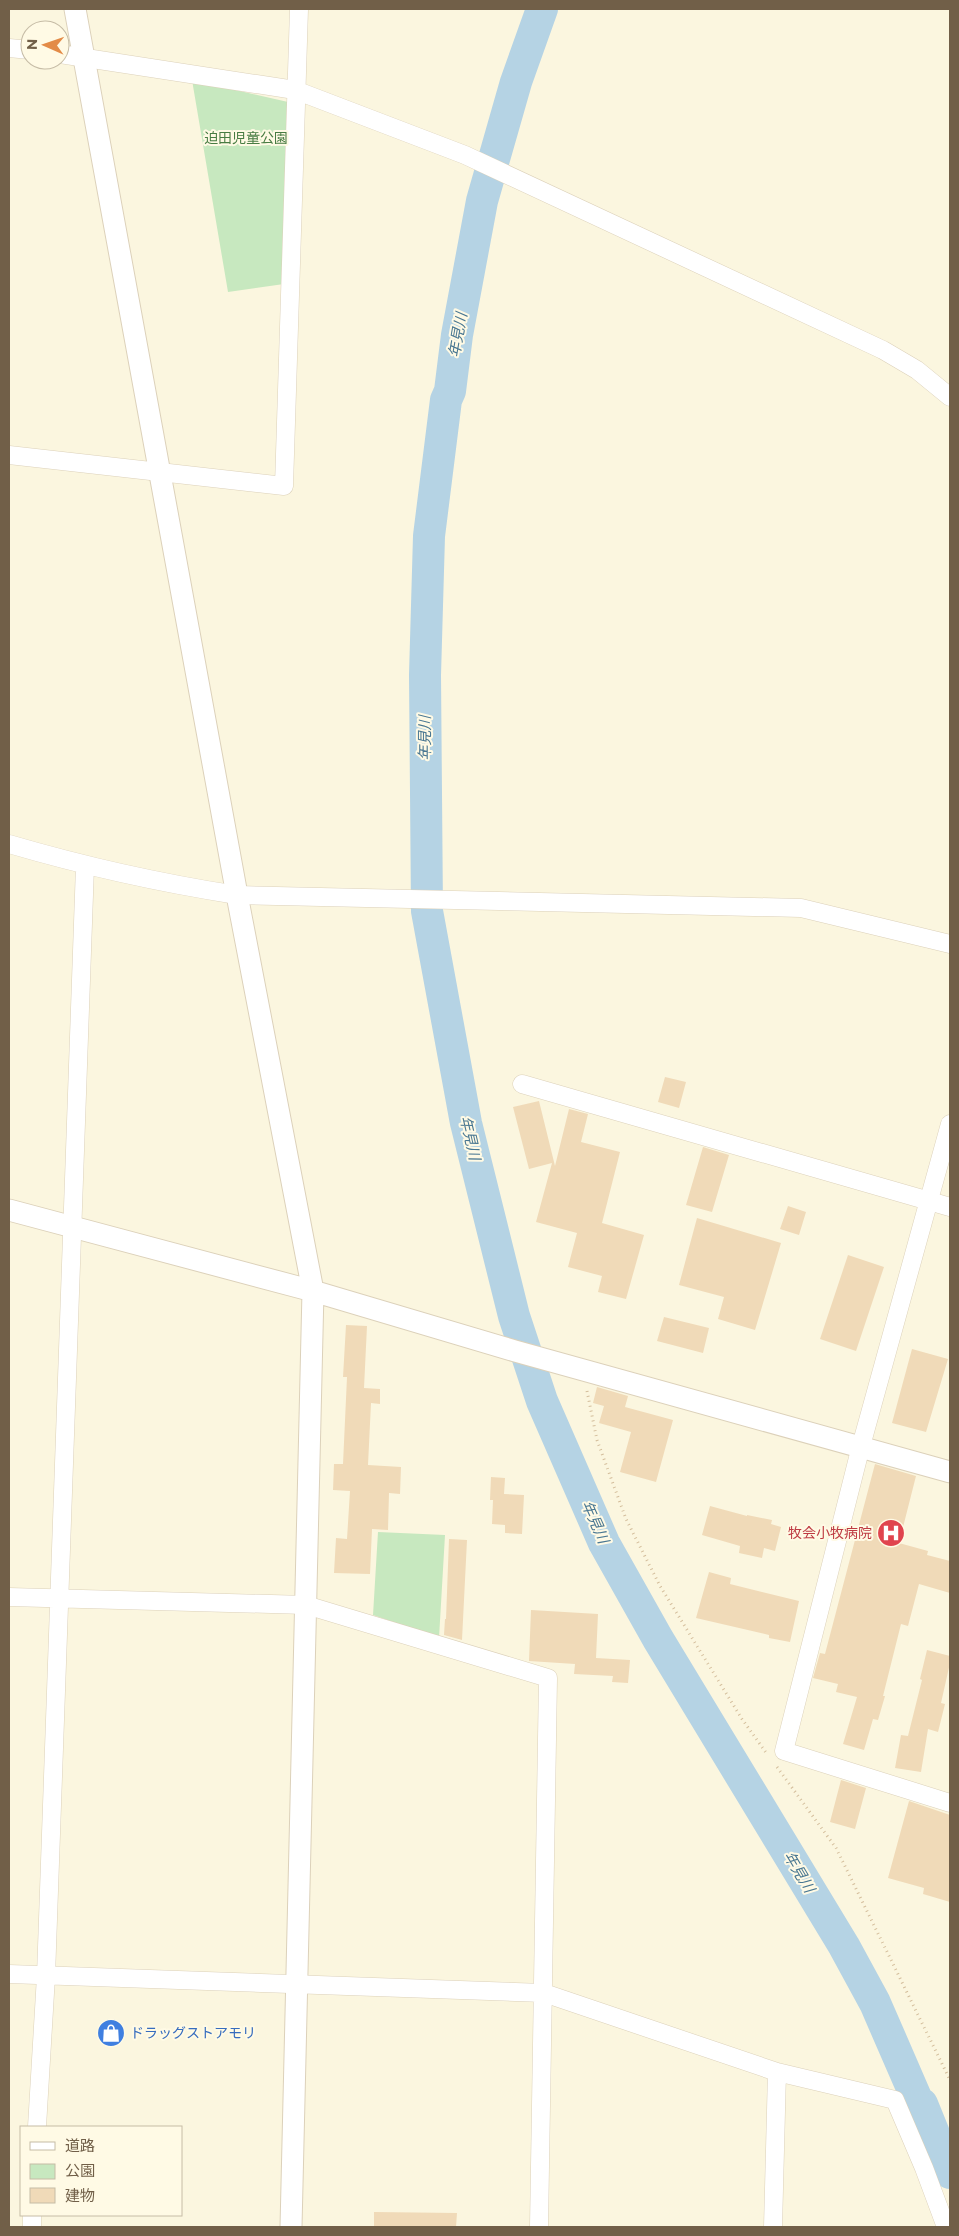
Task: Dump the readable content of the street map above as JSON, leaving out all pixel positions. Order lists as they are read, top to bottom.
{
  "water": ["年見川"],
  "parks": ["迫田児童公園"],
  "places": {
    "hospital": ["牧会小牧病院"],
    "shop": ["ドラッグストアモリ"]
  },
  "legend": ["道路", "公園", "建物"],
  "north": "left"
}
